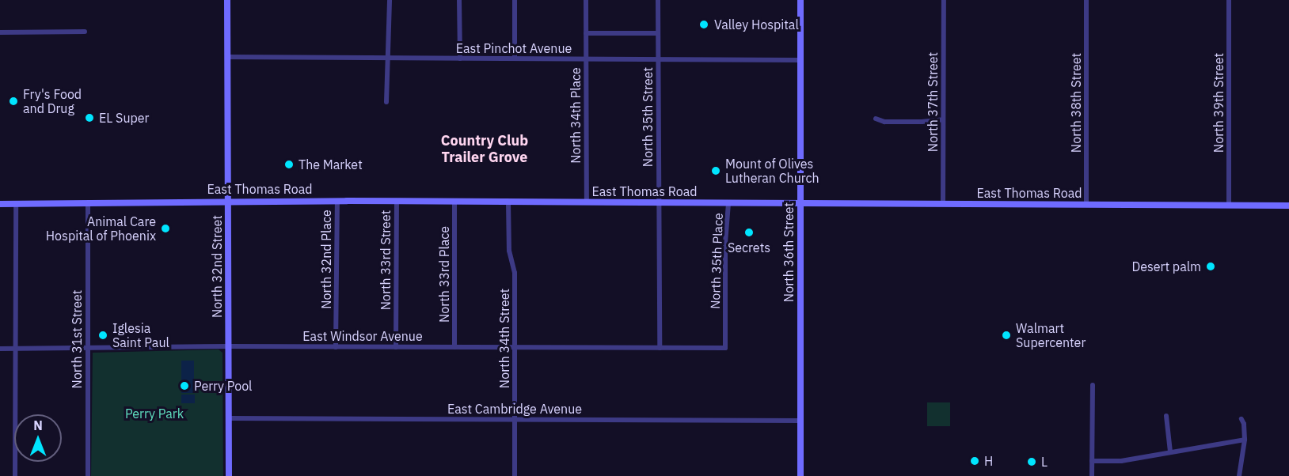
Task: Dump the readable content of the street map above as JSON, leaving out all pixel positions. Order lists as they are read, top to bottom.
{
  "streets": {
    "main road": ["East Thomas Road", "North 36th Street", "North 32nd Street"],
    "street": [
      "East Pinchot Avenue",
      "North 37th Street",
      "North 38th Street",
      "North 39th Street",
      "North 34th Place",
      "North 35th Street",
      "North 32nd Place",
      "North 33rd Street",
      "North 35th Place",
      "North 33rd Place",
      "East Windsor Avenue",
      "North 34th Street",
      "North 31st Street",
      "East Cambridge Avenue"
    ]
  },
  "crossings": [
    ["East Pinchot Avenue", "North 34th Place"],
    ["East Pinchot Avenue", "North 35th Street"],
    ["East Pinchot Avenue", "North 36th Street"],
    ["East Pinchot Avenue", "North 32nd Street"],
    ["North 37th Street", "East Thomas Road"],
    ["North 38th Street", "East Thomas Road"],
    ["North 39th Street", "East Thomas Road"],
    ["North 34th Place", "East Thomas Road"],
    ["North 35th Street", "East Thomas Road"],
    ["North 35th Street", "East Windsor Avenue"],
    ["East Thomas Road", "North 36th Street"],
    ["East Thomas Road", "North 32nd Place"],
    ["East Thomas Road", "North 33rd Street"],
    ["East Thomas Road", "North 35th Place"],
    ["East Thomas Road", "North 32nd Street"],
    ["East Thomas Road", "North 33rd Place"],
    ["East Thomas Road", "North 34th Street"],
    ["East Thomas Road", "North 31st Street"],
    ["North 36th Street", "East Cambridge Avenue"],
    ["North 32nd Place", "East Windsor Avenue"],
    ["North 33rd Street", "East Windsor Avenue"],
    ["North 35th Place", "East Windsor Avenue"],
    ["North 32nd Street", "East Windsor Avenue"],
    ["North 32nd Street", "East Cambridge Avenue"],
    ["North 33rd Place", "East Windsor Avenue"],
    ["East Windsor Avenue", "North 34th Street"],
    ["East Windsor Avenue", "North 31st Street"],
    ["North 34th Street", "East Cambridge Avenue"]
  ],
  "districts": ["Country Club Trailer Grove"],
  "parks": ["Perry Park"],
  "places": [
    "Valley Hospital",
    "Fry's Food and Drug",
    "EL Super",
    "The Market",
    "Mount of Olives Lutheran Church",
    "Animal Care Hospital of Phoenix",
    "Secrets",
    "Desert palm",
    "Iglesia Saint Paul",
    "Walmart Supercenter",
    "Perry Pool",
    "H",
    "L"
  ],
  "north": "top"
}
